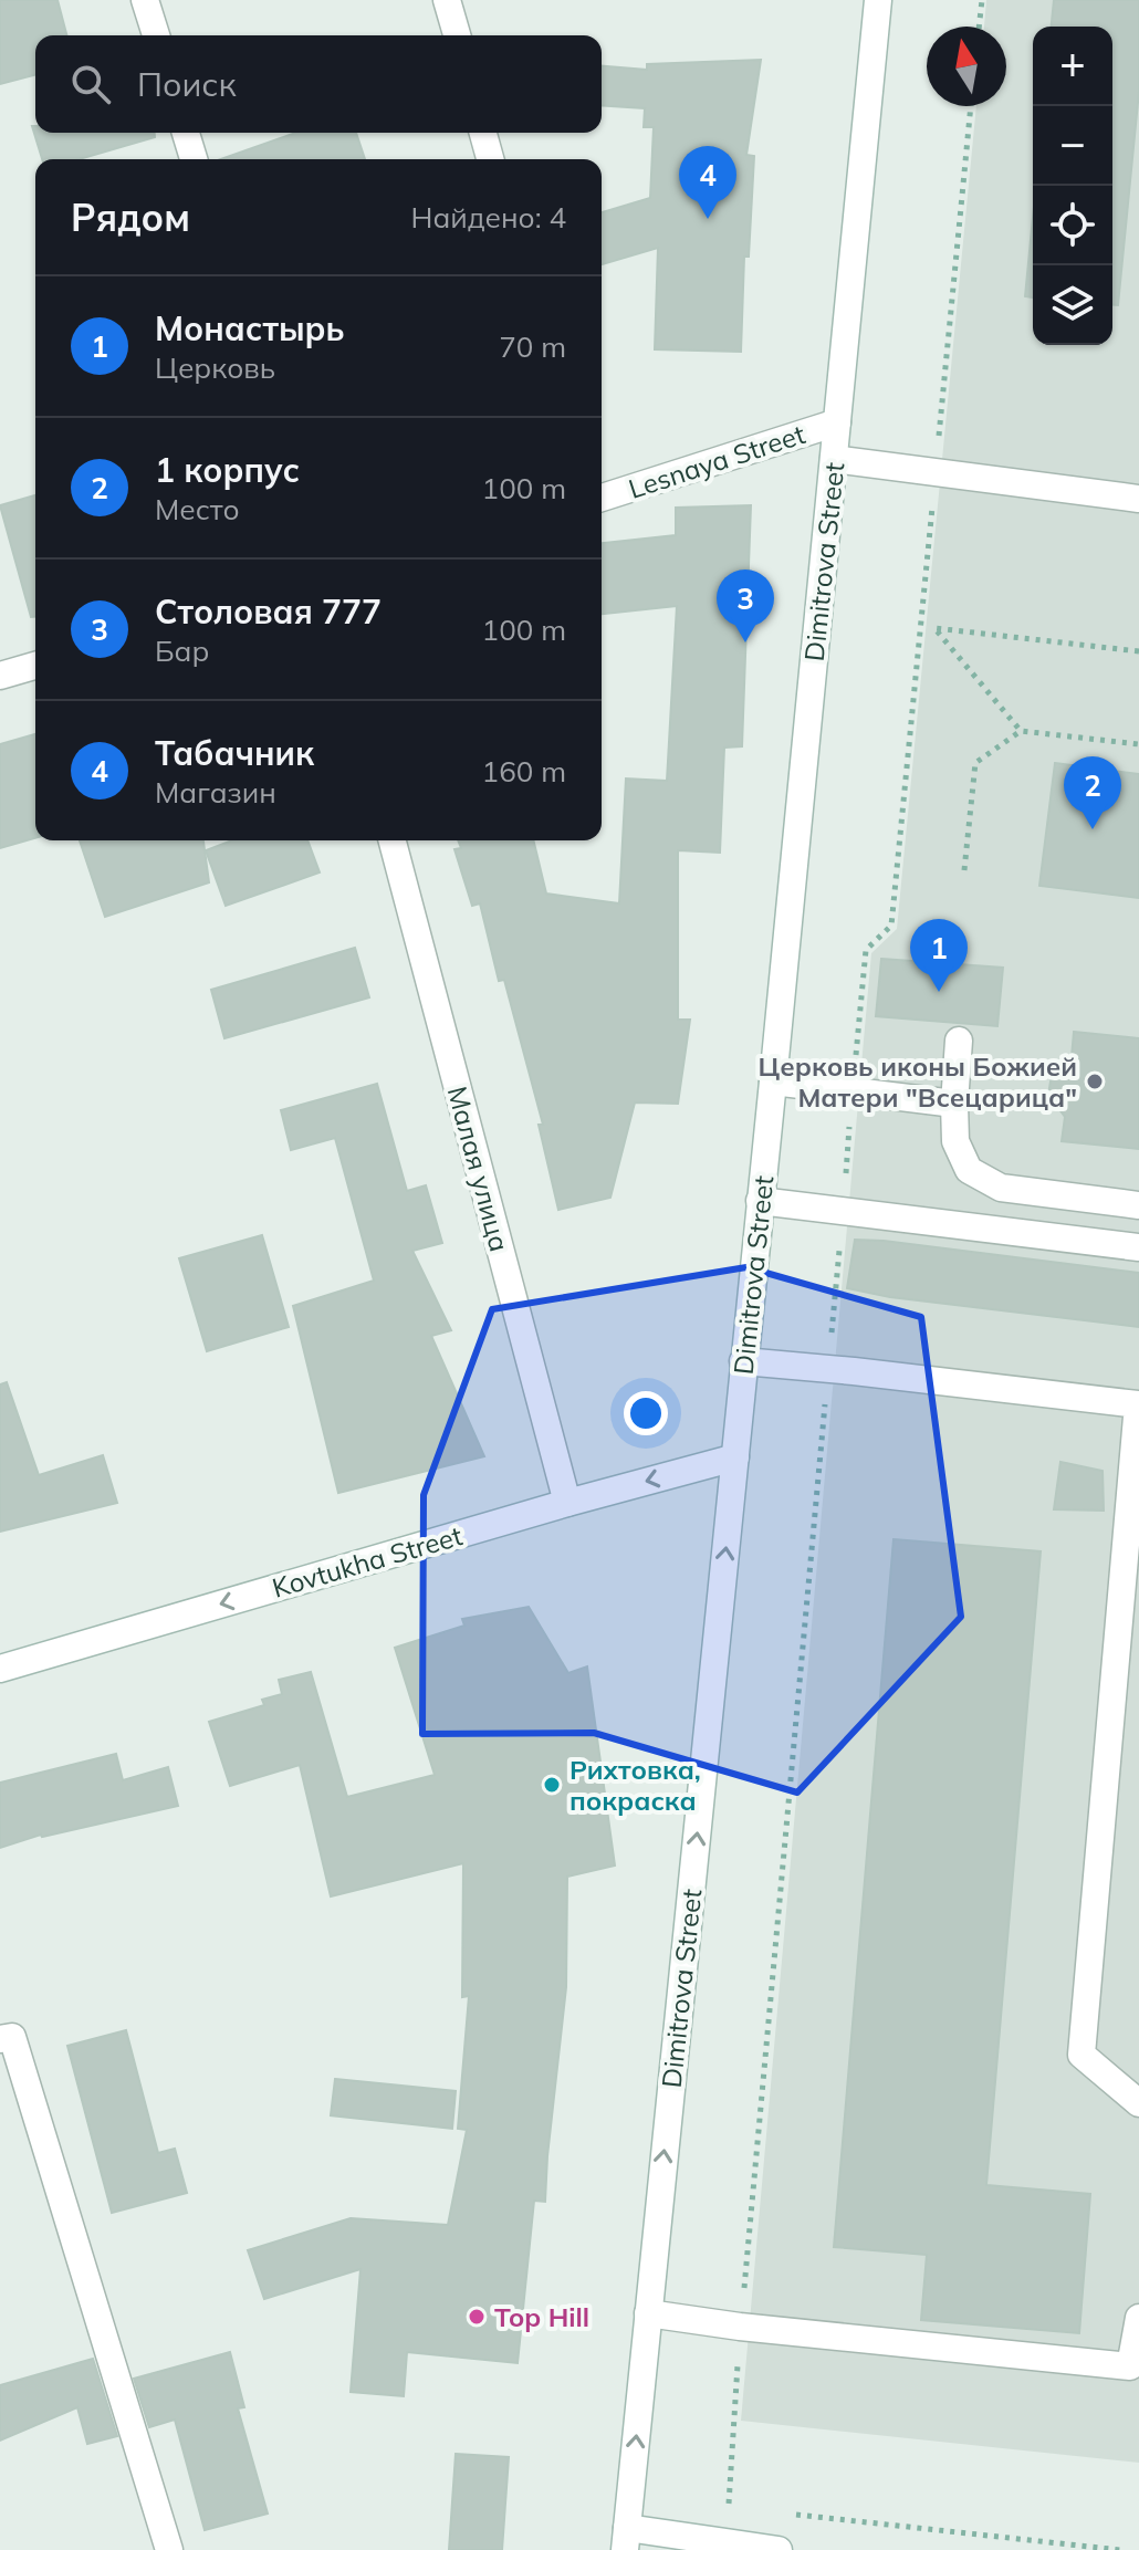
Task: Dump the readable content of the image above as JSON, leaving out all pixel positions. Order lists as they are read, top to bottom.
{
  "streets": {
    "street": [
      "Lesnaya Street",
      "Dimitrova Street",
      "Малая улица",
      "Kovtukha Street"
    ]
  },
  "crossings": [
    ["Lesnaya Street", "Dimitrova Street"],
    ["Dimitrova Street", "Kovtukha Street"],
    ["Малая улица", "Kovtukha Street"]
  ],
  "one_way": ["Dimitrova Street", "Kovtukha Street"],
  "places": ["Церковь иконы Божией Матери \"Всецарица\"", "Рихтовка, покраска", "Top Hill"],
  "north": "top",
  "page": {
    "map_buttons": ["+", "−"],
    "search": "Поиск",
    "pins": [
      "4",
      "3",
      "2",
      "1"
    ],
    "heading": ["Рядом", "Найдено: 4"],
    "list": [
      {
        "mark": "1",
        "name": "Монастырь",
        "note": "Церковь",
        "value": "70 m"
      },
      {
        "mark": "2",
        "name": "1 корпус",
        "note": "Место",
        "value": "100 m"
      },
      {
        "mark": "3",
        "name": "Столовая 777",
        "note": "Бар",
        "value": "100 m"
      },
      {
        "mark": "4",
        "name": "Табачник",
        "note": "Магазин",
        "value": "160 m"
      }
    ]
  }
}
